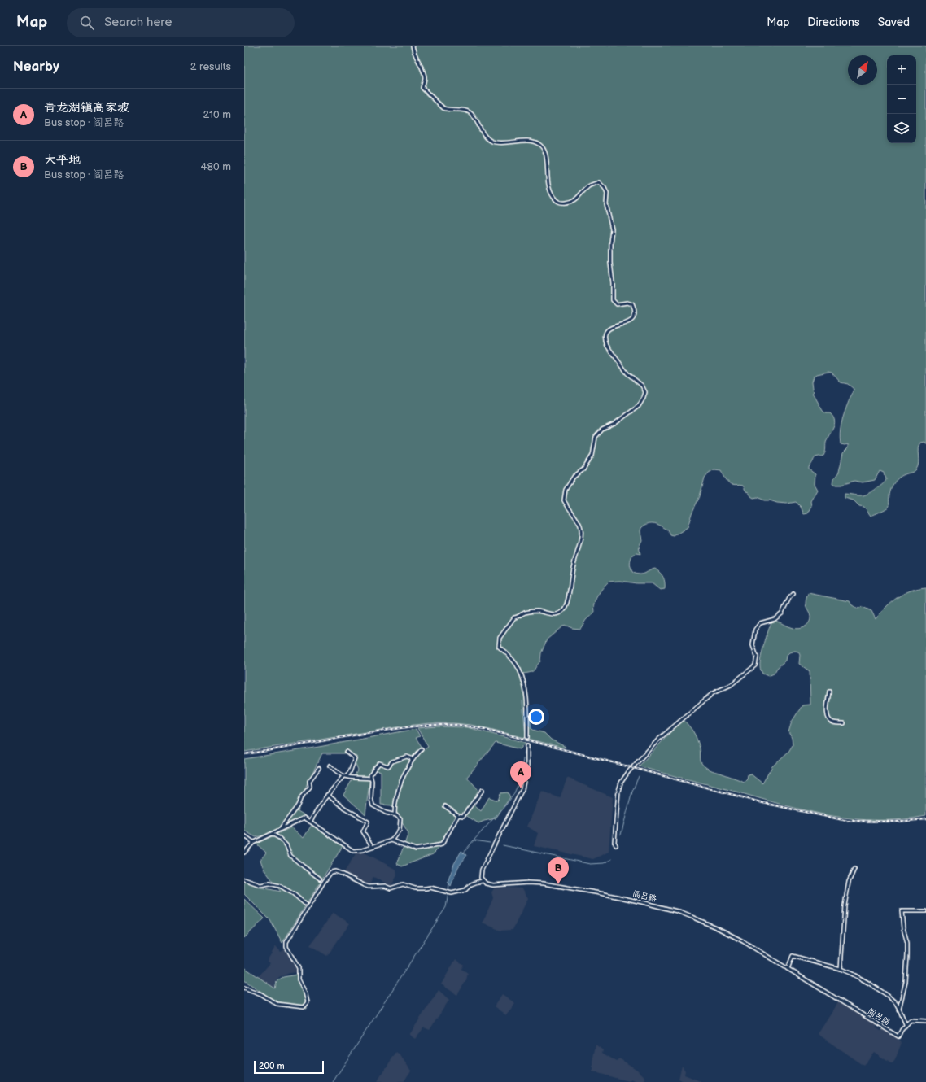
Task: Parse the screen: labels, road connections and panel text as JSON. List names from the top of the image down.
{
  "streets": {
    "street": ["阎吕路"]
  },
  "scale_bar": "200 m",
  "north": "top right",
  "page": {
    "header": "Map",
    "search": "Search here",
    "nav": ["Map", "Directions", "Saved"],
    "heading": ["Nearby", "2 results"],
    "map_buttons": ["+", "−"],
    "list": [
      {
        "mark": "A",
        "name": "青龙湖镇高家坡",
        "note": "Bus stop · 阎吕路",
        "value": "210 m"
      },
      {
        "mark": "B",
        "name": "大平地",
        "note": "Bus stop · 阎吕路",
        "value": "480 m"
      }
    ],
    "pins": ["A", "B"],
    "scale": "200 m"
  }
}
